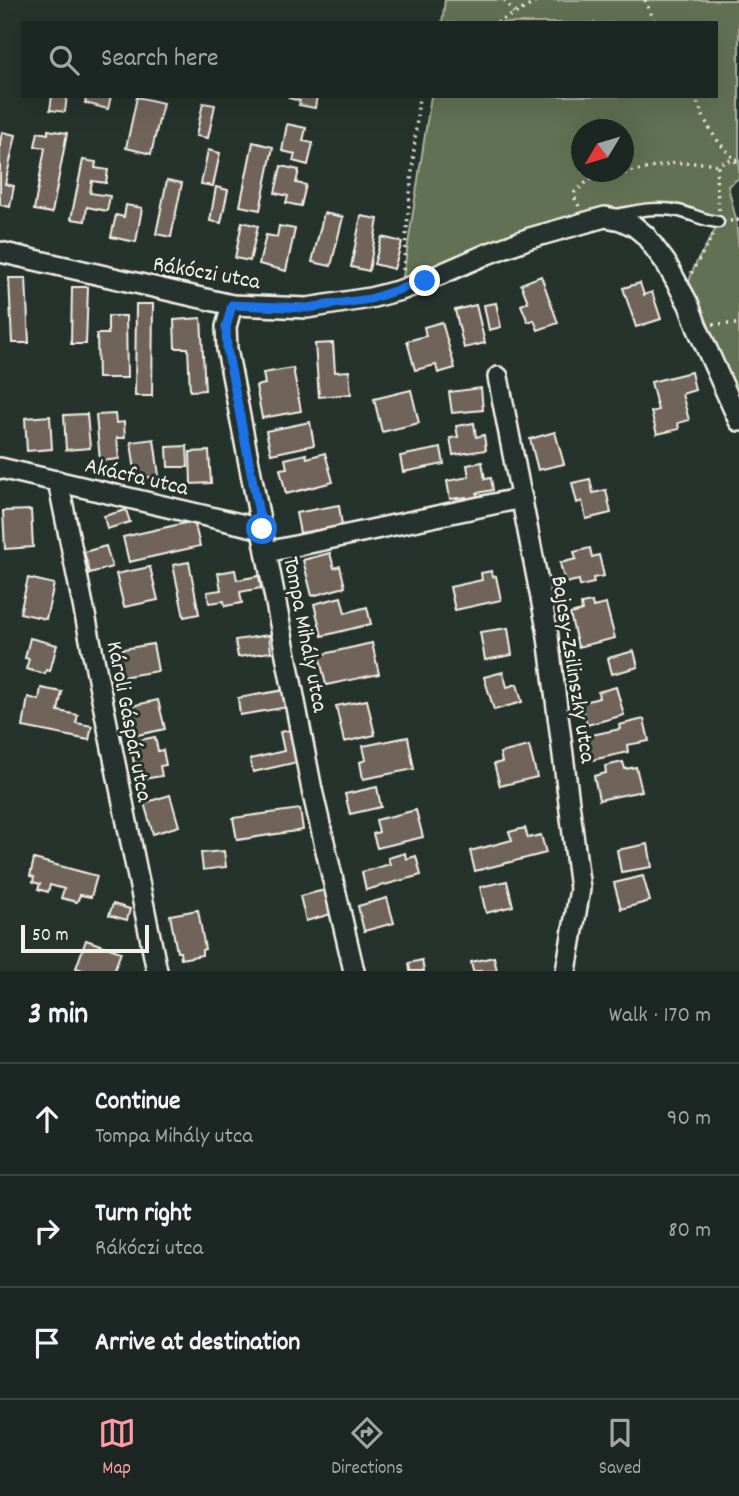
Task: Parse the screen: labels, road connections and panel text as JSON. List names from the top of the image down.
{
  "streets": {
    "street": [
      "Rákóczi utca",
      "Akácfa utca",
      "Tompa Mihály utca",
      "Bajcsy-Zsilinszky utca",
      "Károli Gáspár utca"
    ]
  },
  "crossings": [
    ["Rákóczi utca", "Tompa Mihály utca"],
    ["Akácfa utca", "Tompa Mihály utca"],
    ["Akácfa utca", "Károli Gáspár utca"]
  ],
  "scale_bar": "50 m",
  "north": "bottom left",
  "page": {
    "search": "Search here",
    "scale": "50 m",
    "heading": ["3 min", "Walk · 170 m"],
    "list": [
      ["Continue", "Tompa Mihály utca", "90 m"],
      ["Turn right", "Rákóczi utca", "80 m"],
      "Arrive at destination"
    ],
    "nav": ["Map", "Directions", "Saved"]
  }
}
